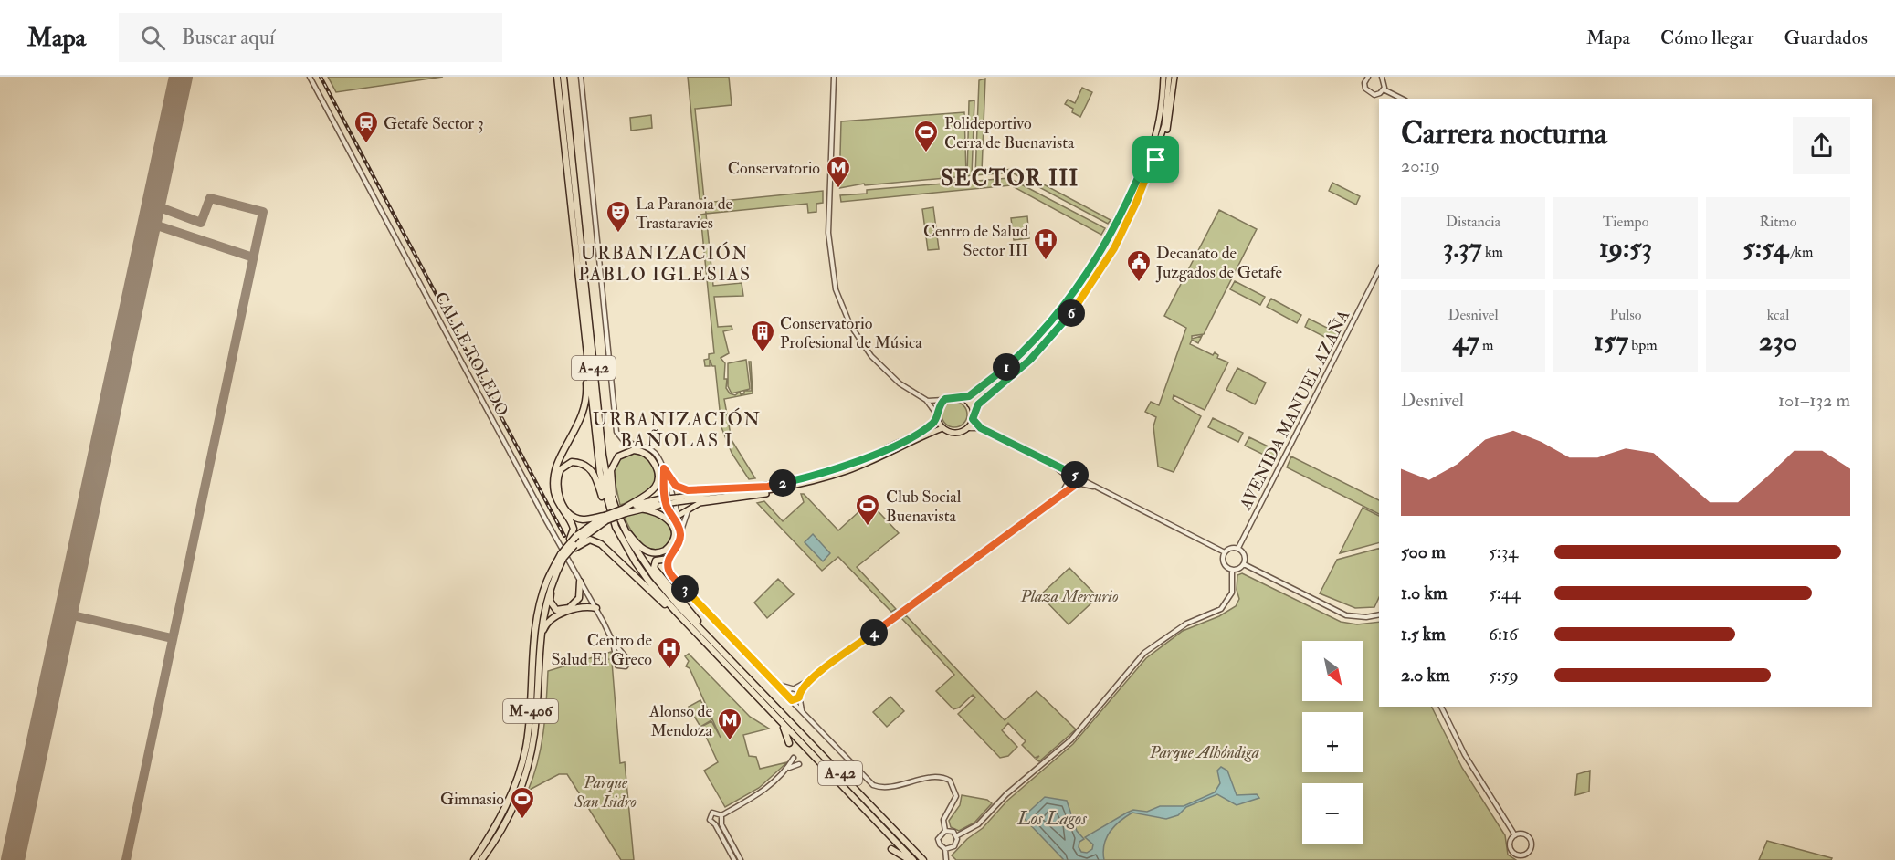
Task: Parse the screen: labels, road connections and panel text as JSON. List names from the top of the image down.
{
  "streets": {
    "highway": ["A-42", "M-406"],
    "street": ["CALLE TOLEDO", "AVENIDA MANUEL AZAÑA"]
  },
  "districts": ["SECTOR III", "URBANIZACIÓN PABLO IGLESIAS", "URBANIZACIÓN BAÑOLAS I"],
  "water": ["Los Lagos"],
  "parks": ["Plaza Mercurio", "Parque Alhóndiga", "Parque San Isidro"],
  "places": {
    "station": ["Getafe Sector 3"],
    "sports": ["Polideportivo Cerra de Buenavista", "Club Social Buenavista", "Gimnasio"],
    "metro station": ["Conservatorio", "Alonso de Mendoza"],
    "theatre": ["La Paranoia de Trastaravies"],
    "hospital": ["Centro de Salud Sector III", "Centro de Salud El Greco"],
    "public building": ["Decanato de Juzgados de Getafe"],
    "building": ["Conservatorio Profesional de Música"]
  },
  "north": "bottom right",
  "page": {
    "header": "Mapa",
    "search": "Buscar aquí",
    "nav": ["Mapa", "Cómo llegar", "Guardados"],
    "heading": ["Carrera nocturna", "20:19"],
    "stats": [
      ["Distancia", "3.37 km"],
      ["Tiempo", "19:53"],
      ["Ritmo", "5:54 /km"],
      ["Desnivel", "47 m"],
      ["Pulso", "157 bpm"],
      ["kcal", "230"]
    ],
    "pins": [
      "6",
      "1",
      "5",
      "2",
      "3",
      "4"
    ],
    "chart": ["Desnivel", "101–132 m"],
    "list": [
      {
        "name": "500 m",
        "note": "5:34"
      },
      {
        "name": "1.0 km",
        "note": "5:44"
      },
      {
        "name": "1.5 km",
        "note": "6:16"
      },
      {
        "name": "2.0 km",
        "note": "5:59"
      }
    ],
    "map_buttons": ["+", "−"]
  }
}
